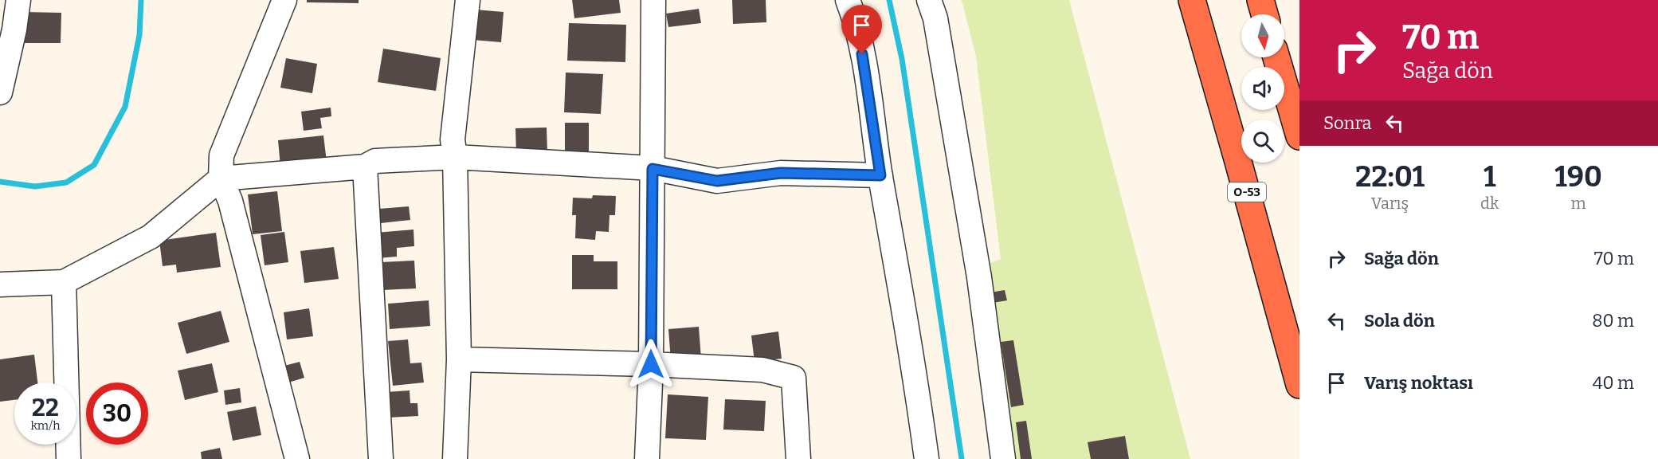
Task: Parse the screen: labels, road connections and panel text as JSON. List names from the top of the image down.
{
  "streets": {
    "highway": ["O-53"]
  },
  "north": "bottom",
  "page": {
    "turn": ["70 m", "Sağa dön"],
    "then": "Sonra",
    "eta": [
      "22:01",
      "Varış",
      "1",
      "dk",
      "190",
      "m"
    ],
    "list": [
      {
        "name": "Sağa dön",
        "value": "70 m"
      },
      {
        "name": "Sola dön",
        "value": "80 m"
      },
      {
        "name": "Varış noktası",
        "value": "40 m"
      }
    ],
    "speed": "22 km/h",
    "limit": "30"
  }
}
